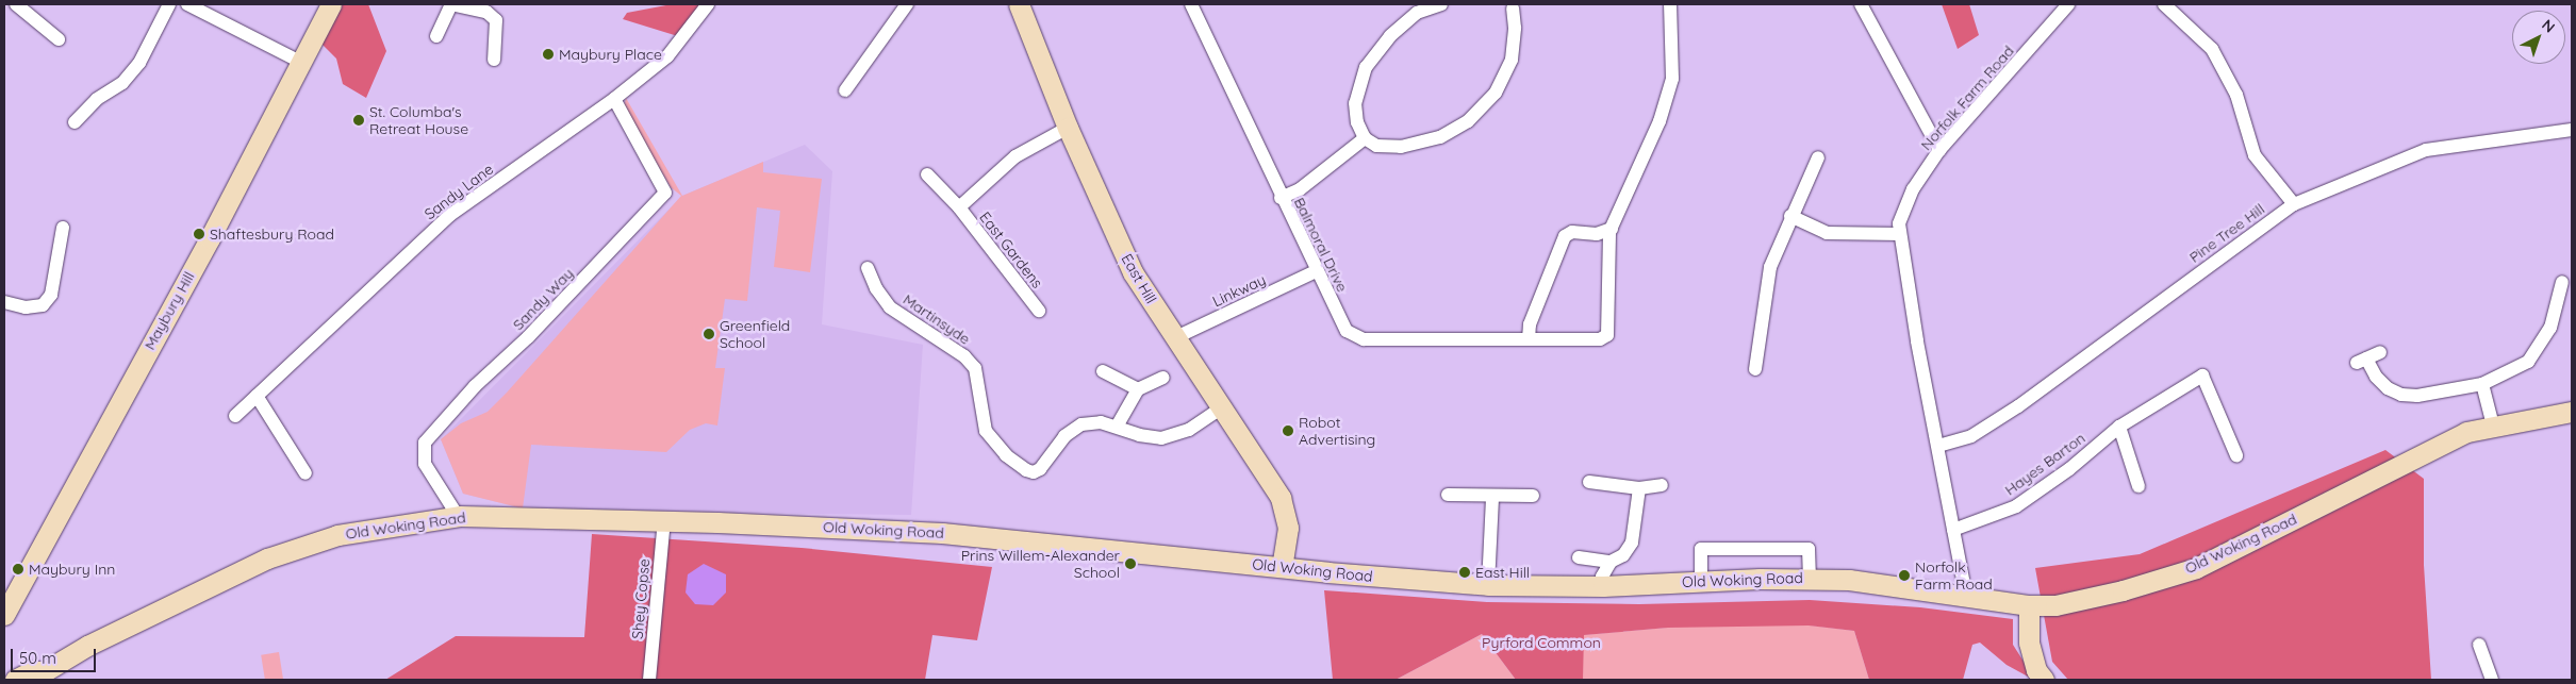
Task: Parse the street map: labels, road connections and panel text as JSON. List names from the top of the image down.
{
  "streets": {
    "main road": ["East Hill", "Maybury Hill", "Old Woking Road"],
    "street": [
      "Norfolk Farm Road",
      "Sandy Lane",
      "Pine Tree Hill",
      "Balmoral Drive",
      "East Gardens",
      "Linkway",
      "Sandy Way",
      "Martinsyde",
      "Hayes Barton",
      "Shey Copse"
    ]
  },
  "crossings": [
    ["Norfolk Farm Road", "Pine Tree Hill"],
    ["Norfolk Farm Road", "Hayes Barton"],
    ["Norfolk Farm Road", "Old Woking Road"],
    ["Sandy Lane", "Sandy Way"],
    ["Balmoral Drive", "Linkway"],
    ["East Gardens", "East Hill"],
    ["East Hill", "Linkway"],
    ["East Hill", "Martinsyde"],
    ["East Hill", "Old Woking Road"],
    ["Sandy Way", "Old Woking Road"],
    ["Old Woking Road", "Shey Copse"]
  ],
  "parks": ["Pyrford Common"],
  "places": [
    "Maybury Place",
    "St. Columba's Retreat House",
    "Shaftesbury Road",
    "Greenfield School",
    "Robot Advertising",
    "Prins Willem-Alexander School",
    "Maybury Inn",
    "East Hill",
    "Norfolk Farm Road"
  ],
  "scale_bar": "50 m",
  "north": "top right"
}
